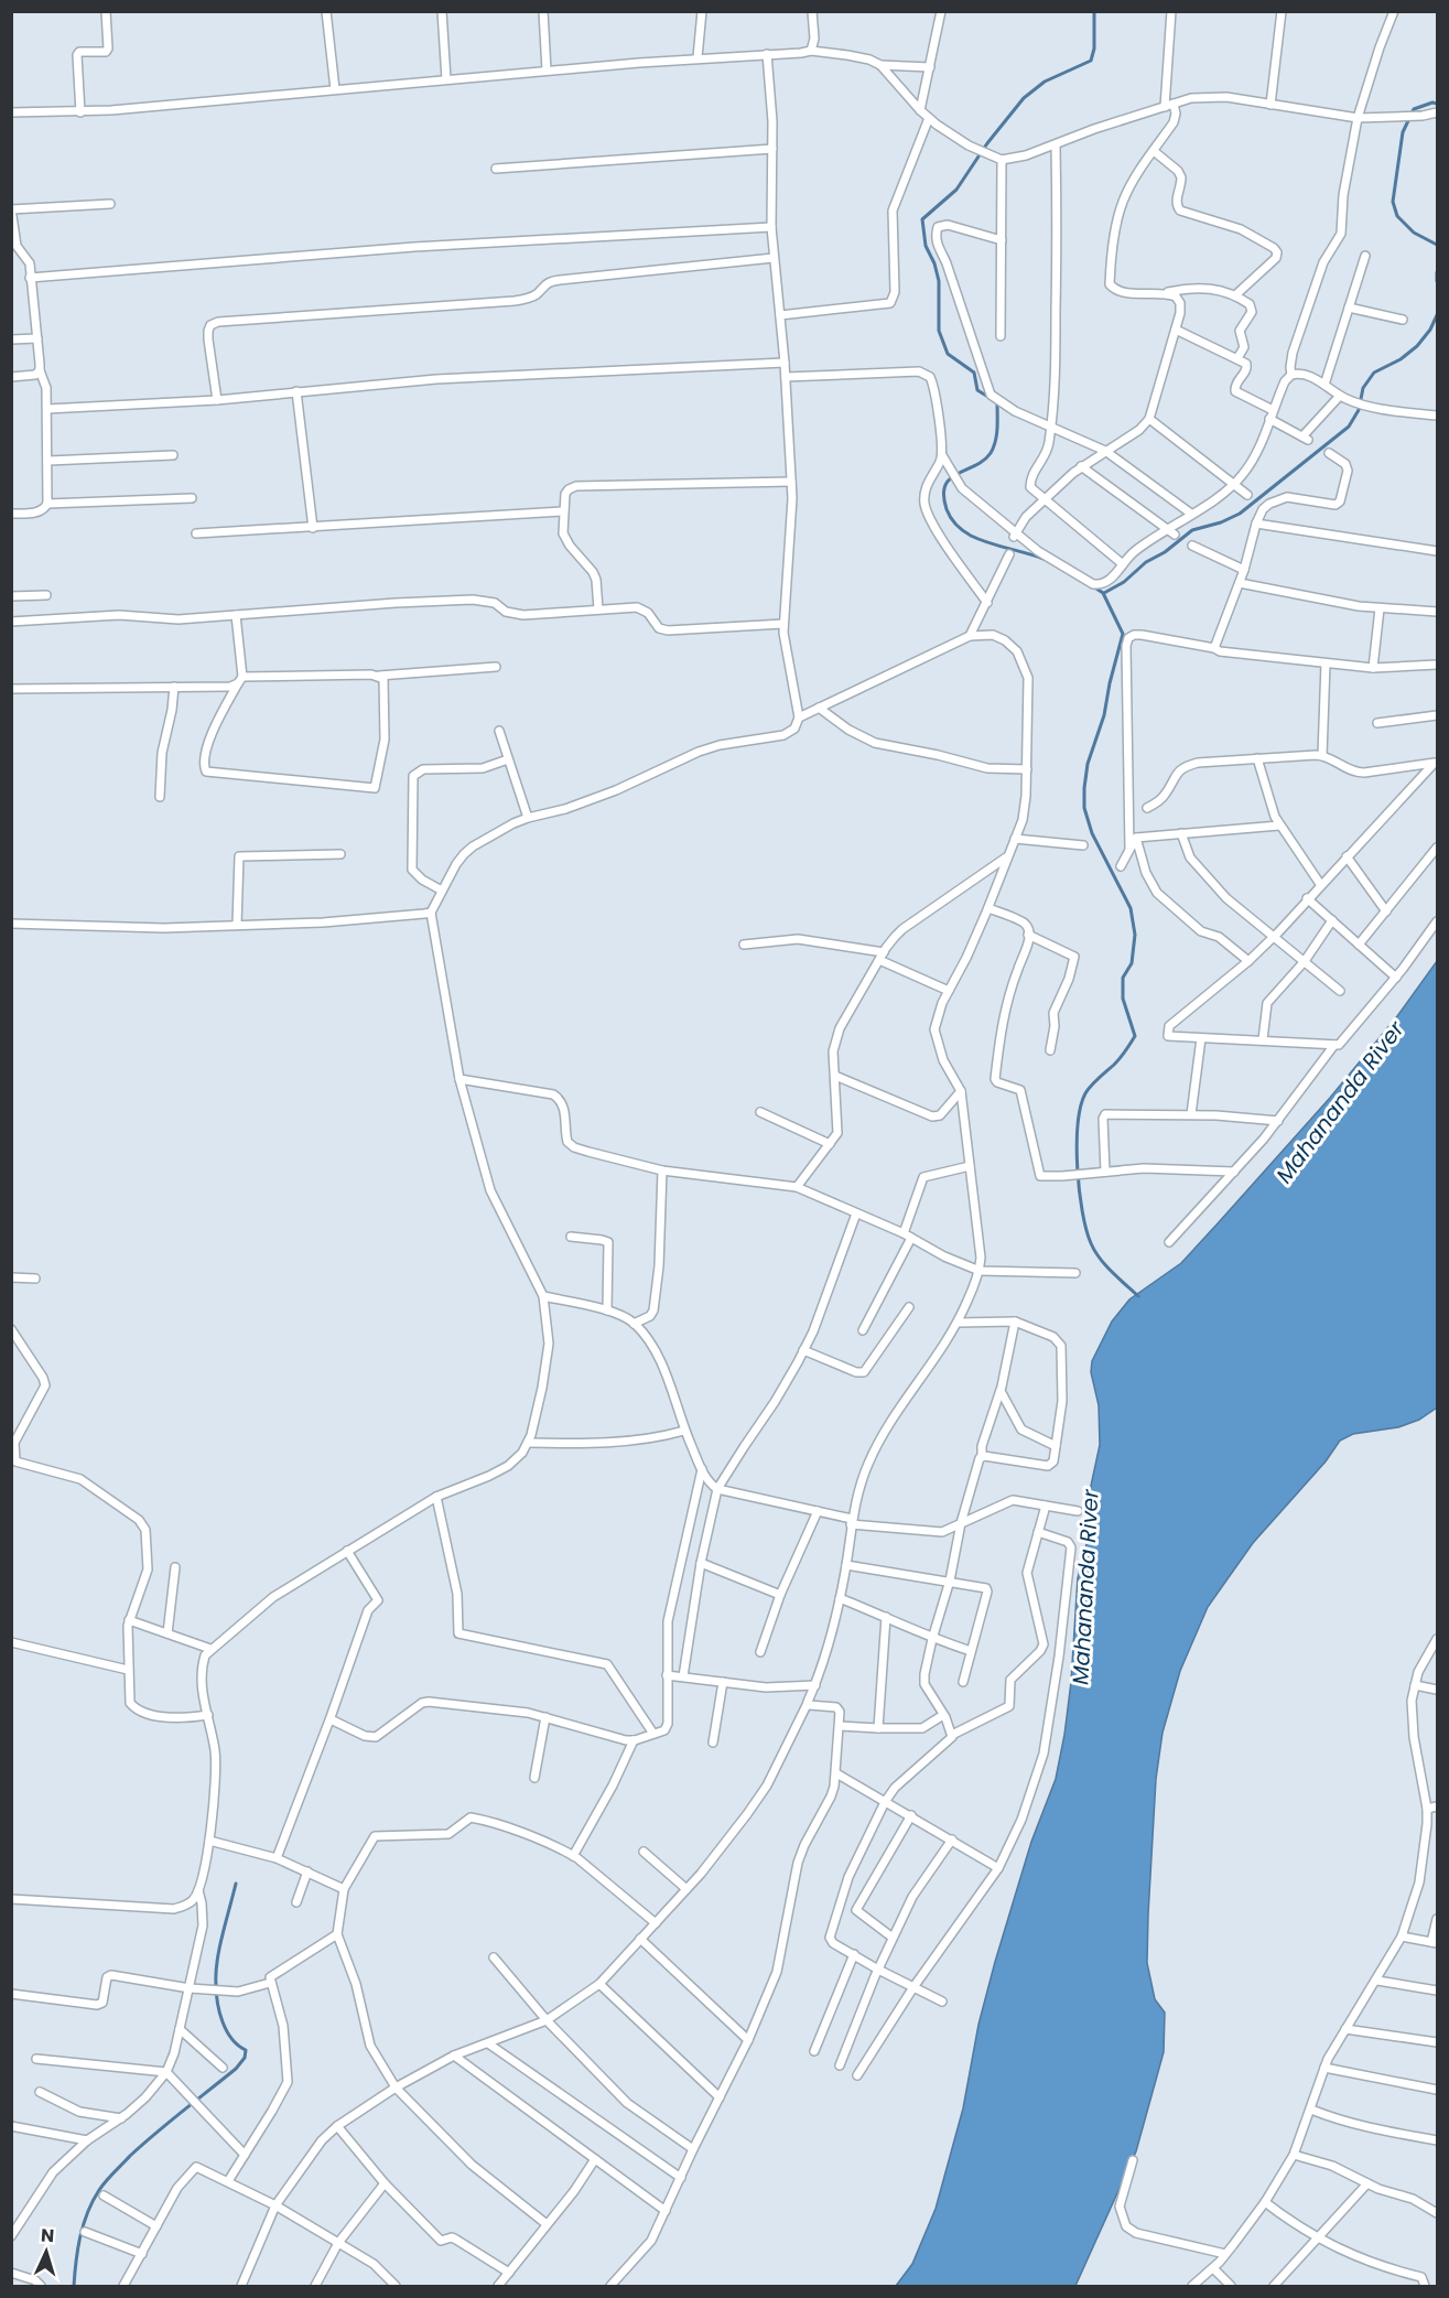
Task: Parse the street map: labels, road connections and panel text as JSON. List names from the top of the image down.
{
  "water": ["Mahananda River"],
  "north": "top"
}
